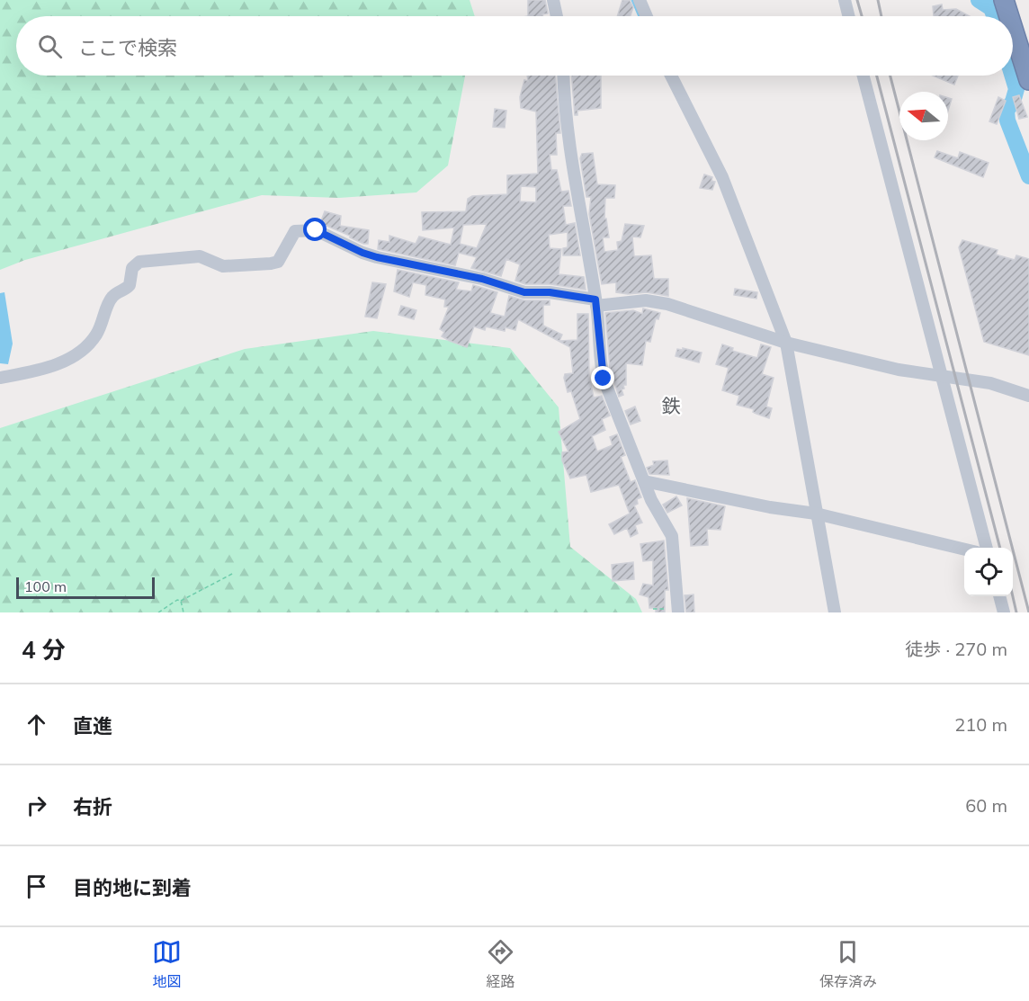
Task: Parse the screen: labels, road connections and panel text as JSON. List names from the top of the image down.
{
  "districts": ["鉄"],
  "scale_bar": "100 m",
  "north": "left",
  "page": {
    "search": "ここで検索",
    "scale": "100 m",
    "heading": ["4 分", "徒歩 · 270 m"],
    "list": [
      ["直進", "210 m"],
      ["右折", "60 m"],
      "目的地に到着"
    ],
    "nav": ["地図", "経路", "保存済み"]
  }
}
